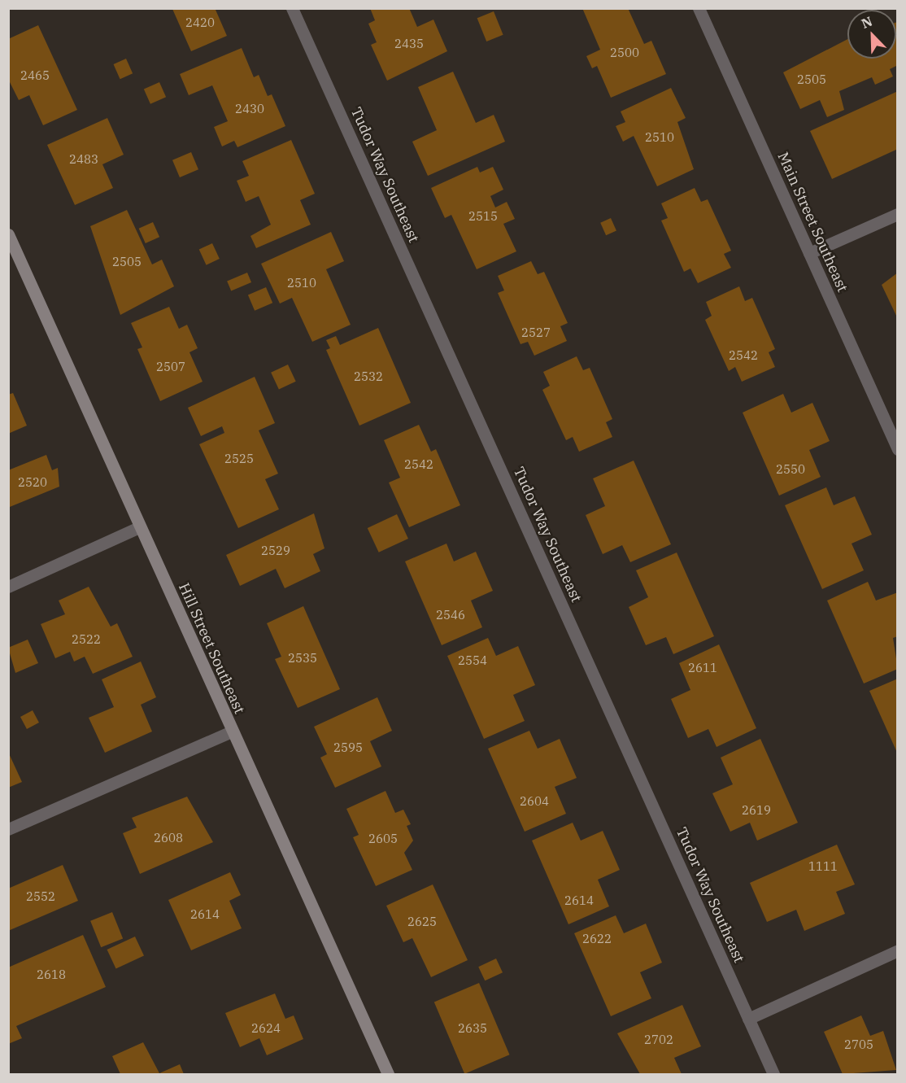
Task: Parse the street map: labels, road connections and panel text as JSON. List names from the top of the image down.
{
  "streets": {
    "street": ["Tudor Way Southeast", "Main Street Southeast", "Hill Street Southeast"]
  },
  "house_numbers": [
    "2420",
    "2435",
    "2500",
    "2465",
    "2505",
    "2430",
    "2510",
    "2483",
    "2515",
    "2505",
    "2510",
    "2527",
    "2542",
    "2507",
    "2532",
    "2525",
    "2542",
    "2550",
    "2520",
    "2529",
    "2546",
    "2522",
    "2535",
    "2554",
    "2611",
    "2595",
    "2604",
    "2619",
    "2608",
    "2605",
    "1111",
    "2552",
    "2614",
    "2614",
    "2625",
    "2622",
    "2618",
    "2624",
    "2635",
    "2702",
    "2705"
  ],
  "north": "top left"
}
